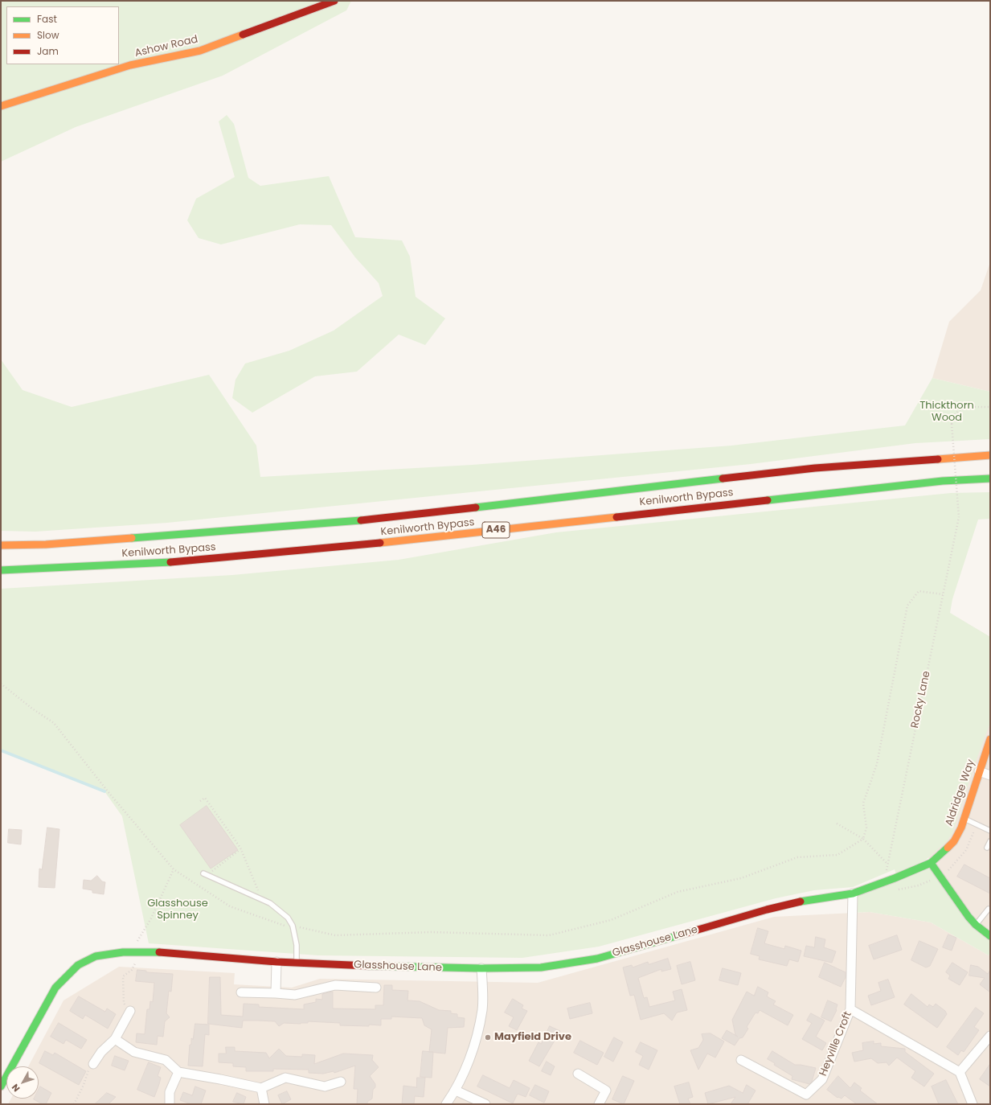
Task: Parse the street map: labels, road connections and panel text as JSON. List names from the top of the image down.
{
  "streets": {
    "main road": [
      "Ashow Road",
      "Kenilworth Bypass",
      "A46",
      "Aldridge Way",
      "Glasshouse Lane"
    ],
    "street": ["Heyville Croft"],
    "path": ["Rocky Lane"]
  },
  "crossings": [
    ["Rocky Lane", "Glasshouse Lane"],
    ["Aldridge Way", "Glasshouse Lane"],
    ["Glasshouse Lane", "Heyville Croft"]
  ],
  "parks": ["Thickthorn Wood", "Glasshouse Spinney"],
  "places": ["Mayfield Drive"],
  "legend": ["Fast", "Slow", "Jam"],
  "north": "bottom left"
}
